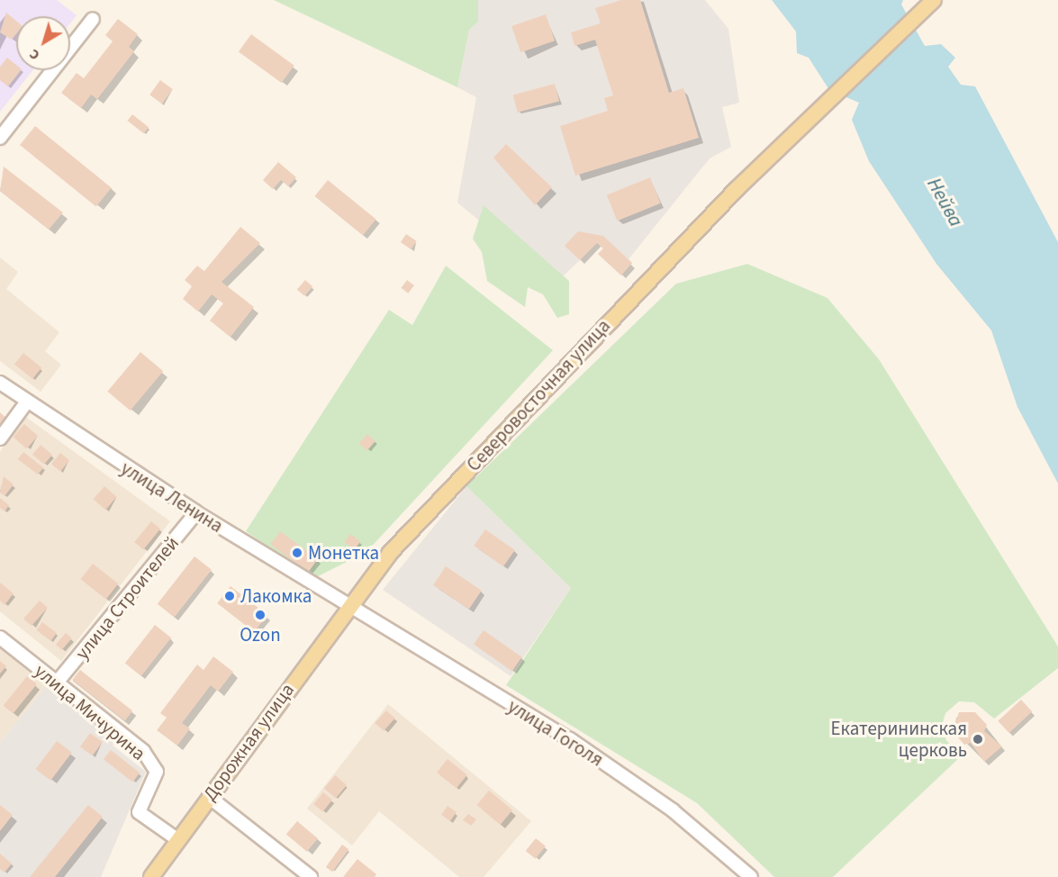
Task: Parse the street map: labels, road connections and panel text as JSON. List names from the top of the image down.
{
  "streets": {
    "main road": ["Северовосточная улица", "Дорожная улица"],
    "street": [
      "улица Ленина",
      "улица Строителей",
      "улица Мичурина",
      "улица Гоголя"
    ]
  },
  "crossings": [
    ["Северовосточная улица", "улица Ленина"],
    ["Северовосточная улица", "улица Гоголя"],
    ["Северовосточная улица", "Дорожная улица"],
    ["улица Ленина", "улица Строителей"],
    ["улица Ленина", "улица Гоголя"],
    ["улица Ленина", "Дорожная улица"],
    ["улица Строителей", "улица Мичурина"],
    ["улица Мичурина", "Дорожная улица"],
    ["улица Гоголя", "Дорожная улица"]
  ],
  "water": ["Нейва"],
  "places": [
    "Монетка",
    "Лакомка",
    "Ozon",
    "Екатерининская церковь"
  ],
  "north": "bottom left"
}
